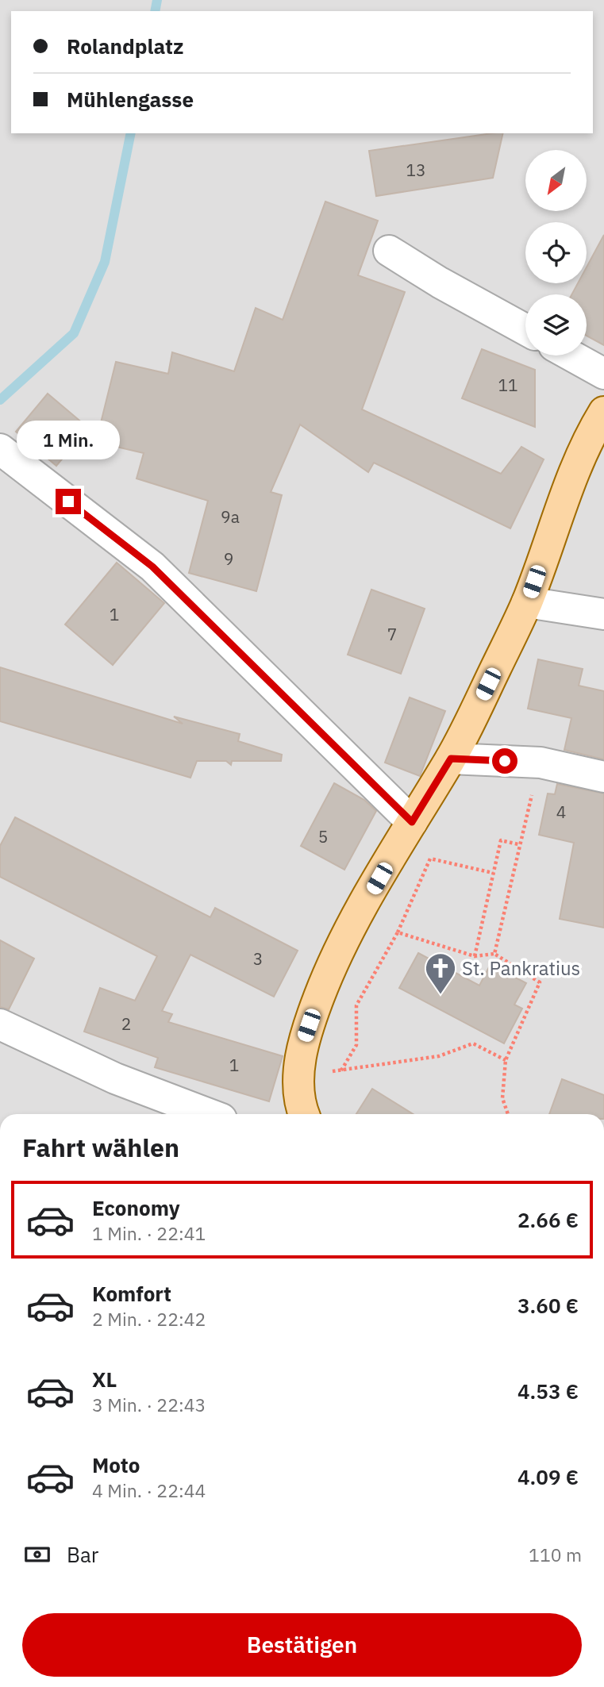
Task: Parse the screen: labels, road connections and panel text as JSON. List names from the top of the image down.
{
  "places": {
    "church": ["St. Pankratius"]
  },
  "house_numbers": [
    "13",
    "11",
    "9a",
    "9",
    "1",
    "7",
    "4",
    "5",
    "3",
    "2",
    "1"
  ],
  "north": "bottom left",
  "page": {
    "banner": ["Rolandplatz", "Mühlengasse"],
    "bubble": "1 Min.",
    "heading": "Fahrt wählen",
    "list": [
      {
        "name": "Economy",
        "note": "1 Min. · 22:41",
        "value": "2.66 €"
      },
      {
        "name": "Komfort",
        "note": "2 Min. · 22:42",
        "value": "3.60 €"
      },
      {
        "name": "XL",
        "note": "3 Min. · 22:43",
        "value": "4.53 €"
      },
      {
        "name": "Moto",
        "note": "4 Min. · 22:44",
        "value": "4.09 €"
      }
    ],
    "pay": ["Bar", "110 m"],
    "buttons": "Bestätigen"
  }
}
